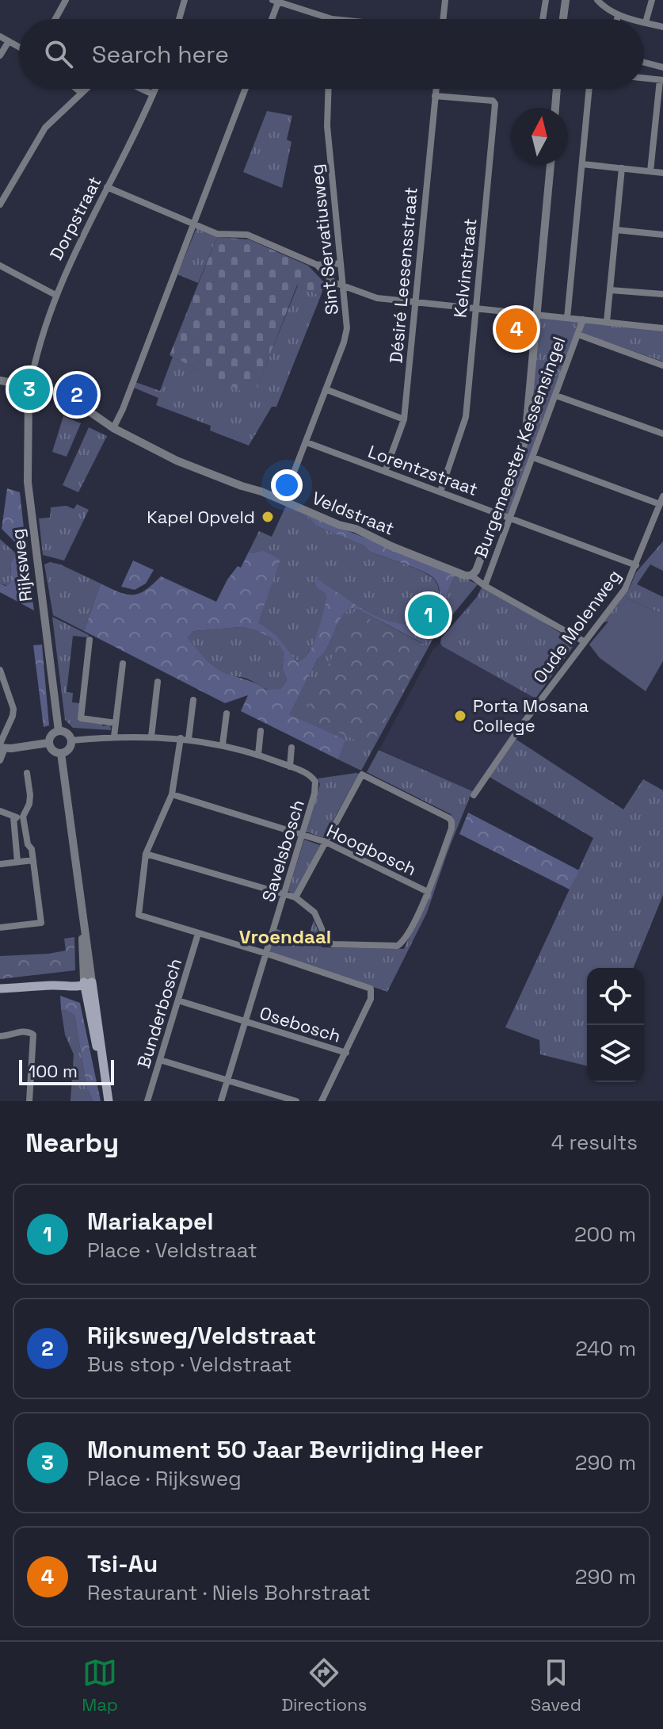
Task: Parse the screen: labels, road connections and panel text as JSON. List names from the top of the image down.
{
  "streets": {
    "street": [
      "Dorpstraat",
      "Sint Servatiusweg",
      "Kelvinstraat",
      "Désiré Leesensstraat",
      "Burgemeester Kessensingel",
      "Lorentzstraat",
      "Veldstraat",
      "Rijksweg",
      "Oude Molenweg",
      "Hoogbosch",
      "Savelsbosch",
      "Bunderbosch",
      "Osebosch"
    ]
  },
  "crossings": [
    ["Dorpstraat", "Veldstraat"],
    ["Dorpstraat", "Rijksweg"],
    ["Sint Servatiusweg", "Lorentzstraat"],
    ["Sint Servatiusweg", "Veldstraat"],
    ["Kelvinstraat", "Désiré Leesensstraat"],
    ["Kelvinstraat", "Lorentzstraat"],
    ["Désiré Leesensstraat", "Lorentzstraat"],
    ["Burgemeester Kessensingel", "Lorentzstraat"],
    ["Burgemeester Kessensingel", "Veldstraat"],
    ["Lorentzstraat", "Oude Molenweg"],
    ["Veldstraat", "Rijksweg"],
    ["Veldstraat", "Oude Molenweg"],
    ["Rijksweg", "Savelsbosch"],
    ["Hoogbosch", "Savelsbosch"],
    ["Savelsbosch", "Osebosch"],
    ["Bunderbosch", "Osebosch"]
  ],
  "districts": ["Vroendaal"],
  "places": ["Kapel Opveld", "Porta Mosana College"],
  "scale_bar": "100 m",
  "north": "top",
  "page": {
    "search": "Search here",
    "pins": [
      "4",
      "3",
      "2",
      "1"
    ],
    "scale": "100 m",
    "heading": ["Nearby", "4 results"],
    "list": [
      {
        "mark": "1",
        "name": "Mariakapel",
        "note": "Place · Veldstraat",
        "value": "200 m"
      },
      {
        "mark": "2",
        "name": "Rijksweg/Veldstraat",
        "note": "Bus stop · Veldstraat",
        "value": "240 m"
      },
      {
        "mark": "3",
        "name": "Monument 50 Jaar Bevrijding Heer",
        "note": "Place · Rijksweg",
        "value": "290 m"
      },
      {
        "mark": "4",
        "name": "Tsi-Au",
        "note": "Restaurant · Niels Bohrstraat",
        "value": "290 m"
      }
    ],
    "nav": ["Map", "Directions", "Saved"]
  }
}
